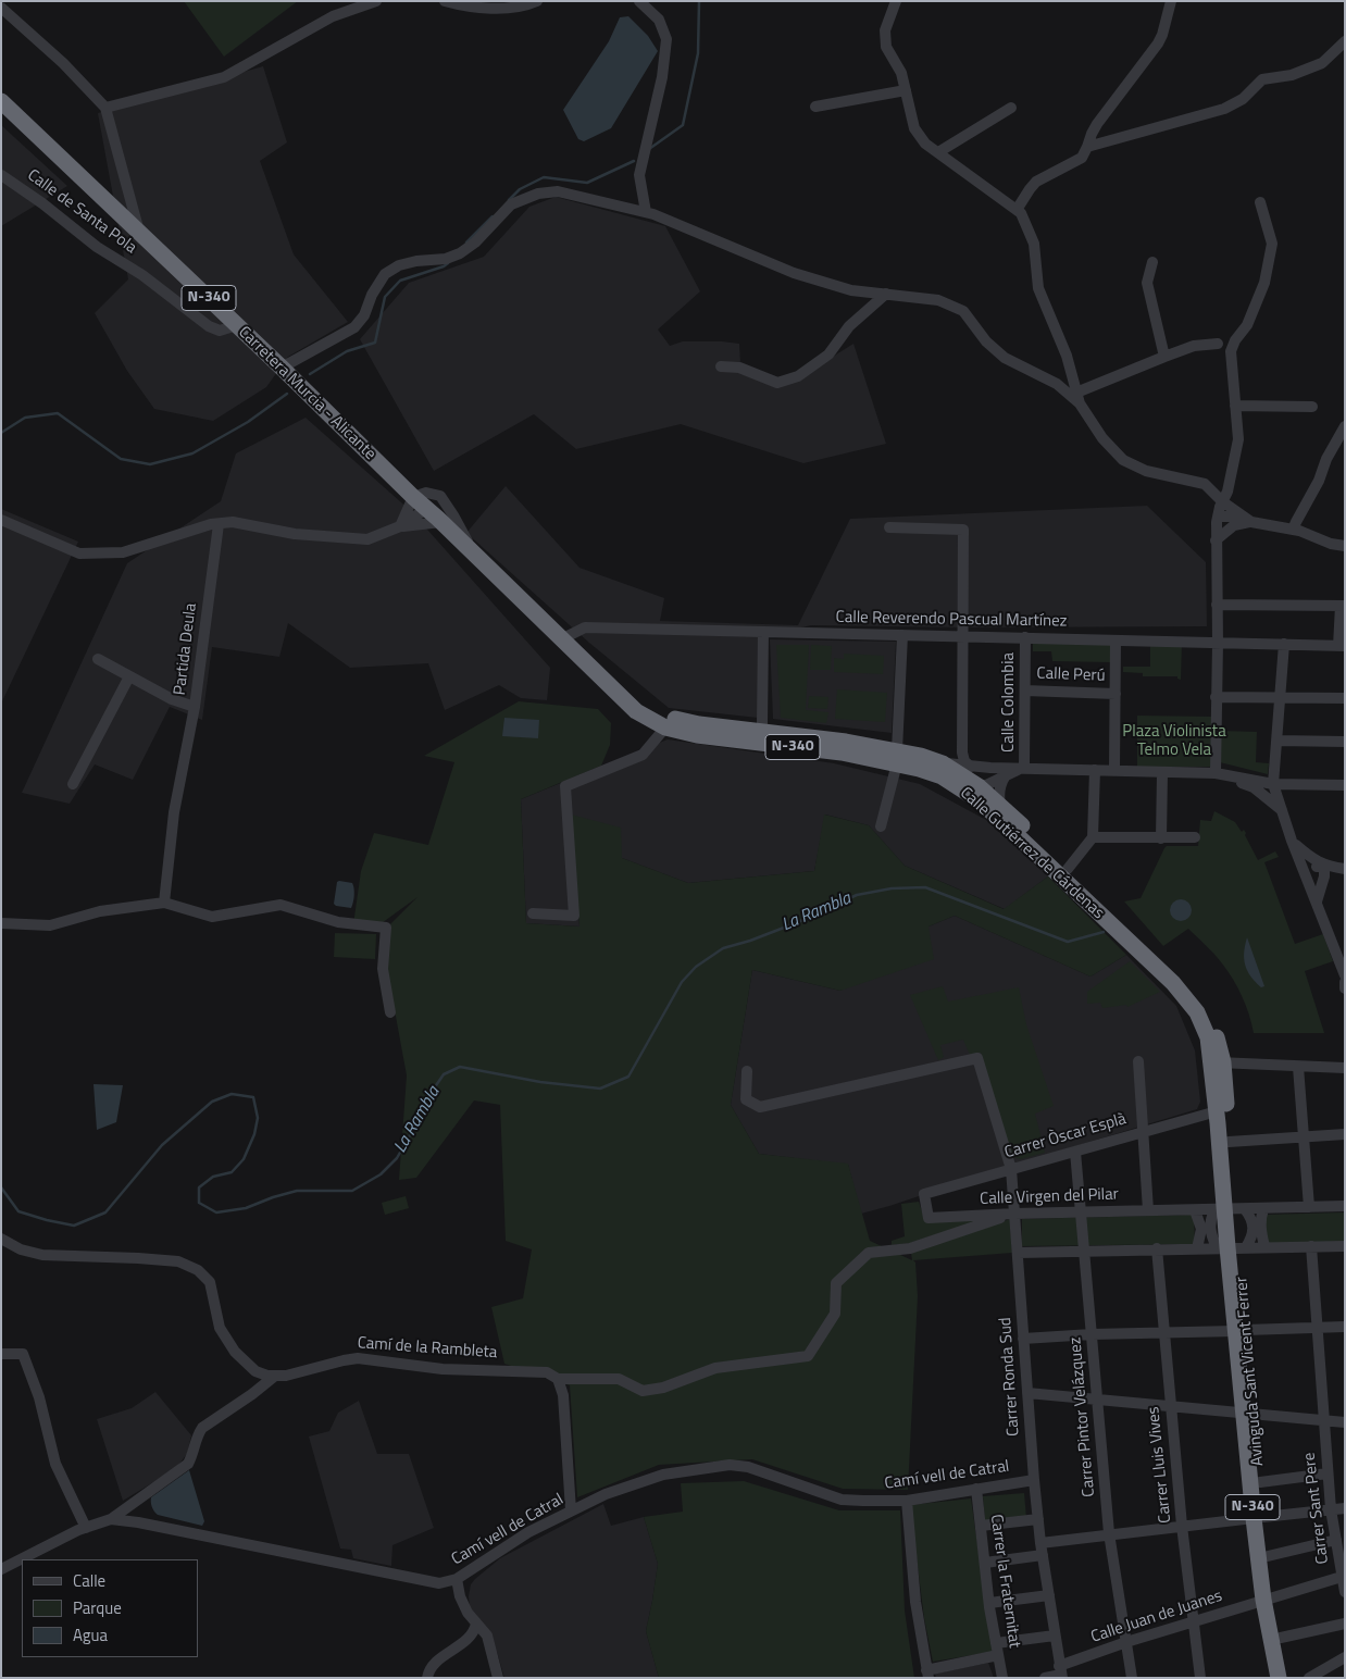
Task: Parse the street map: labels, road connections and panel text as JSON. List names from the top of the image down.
{
  "streets": {
    "highway": [
      "N-340",
      "Carretera Murcia - Alicante",
      "Calle Gutiérrez de Cárdenas",
      "Avinguda Sant Vicent Ferrer"
    ],
    "street": [
      "Calle de Santa Pola",
      "Calle Reverendo Pascual Martínez",
      "Partida Deula",
      "Calle Perú",
      "Calle Colombia",
      "Carrer Òscar Esplà",
      "Calle Virgen del Pilar",
      "Camí de la Rambleta",
      "Carrer Ronda Sud",
      "Carrer Pintor Velázquez",
      "Carrer Lluis Vives",
      "Camí vell de Catral",
      "Carrer Sant Pere",
      "Carrer la Fraternitat",
      "Calle Juan de Juanes"
    ]
  },
  "crossings": [
    ["Calle de Santa Pola", "Carretera Murcia - Alicante"],
    ["Carretera Murcia - Alicante", "Calle Reverendo Pascual Martínez"],
    ["Carretera Murcia - Alicante", "Calle Gutiérrez de Cárdenas"],
    ["Calle Reverendo Pascual Martínez", "Calle Colombia"],
    ["Calle Perú", "Calle Colombia"],
    ["Calle Gutiérrez de Cárdenas", "Avinguda Sant Vicent Ferrer"],
    ["Carrer Òscar Esplà", "Calle Virgen del Pilar"],
    ["Carrer Òscar Esplà", "Avinguda Sant Vicent Ferrer"],
    ["Carrer Òscar Esplà", "Carrer Ronda Sud"],
    ["Carrer Òscar Esplà", "Carrer Pintor Velázquez"],
    ["Calle Virgen del Pilar", "Camí de la Rambleta"],
    ["Calle Virgen del Pilar", "Avinguda Sant Vicent Ferrer"],
    ["Calle Virgen del Pilar", "Carrer Ronda Sud"],
    ["Calle Virgen del Pilar", "Carrer Pintor Velázquez"],
    ["Camí de la Rambleta", "Carrer Ronda Sud"],
    ["Avinguda Sant Vicent Ferrer", "Calle Juan de Juanes"],
    ["Carrer Ronda Sud", "Camí vell de Catral"],
    ["Carrer Ronda Sud", "Calle Juan de Juanes"],
    ["Carrer Pintor Velázquez", "Calle Juan de Juanes"],
    ["Carrer Lluis Vives", "Calle Juan de Juanes"],
    ["Camí vell de Catral", "Carrer la Fraternitat"],
    ["Carrer Sant Pere", "Calle Juan de Juanes"]
  ],
  "water": ["La Rambla"],
  "parks": ["Plaza Violinista Telmo Vela"],
  "legend": ["Calle", "Parque", "Agua"]
}
